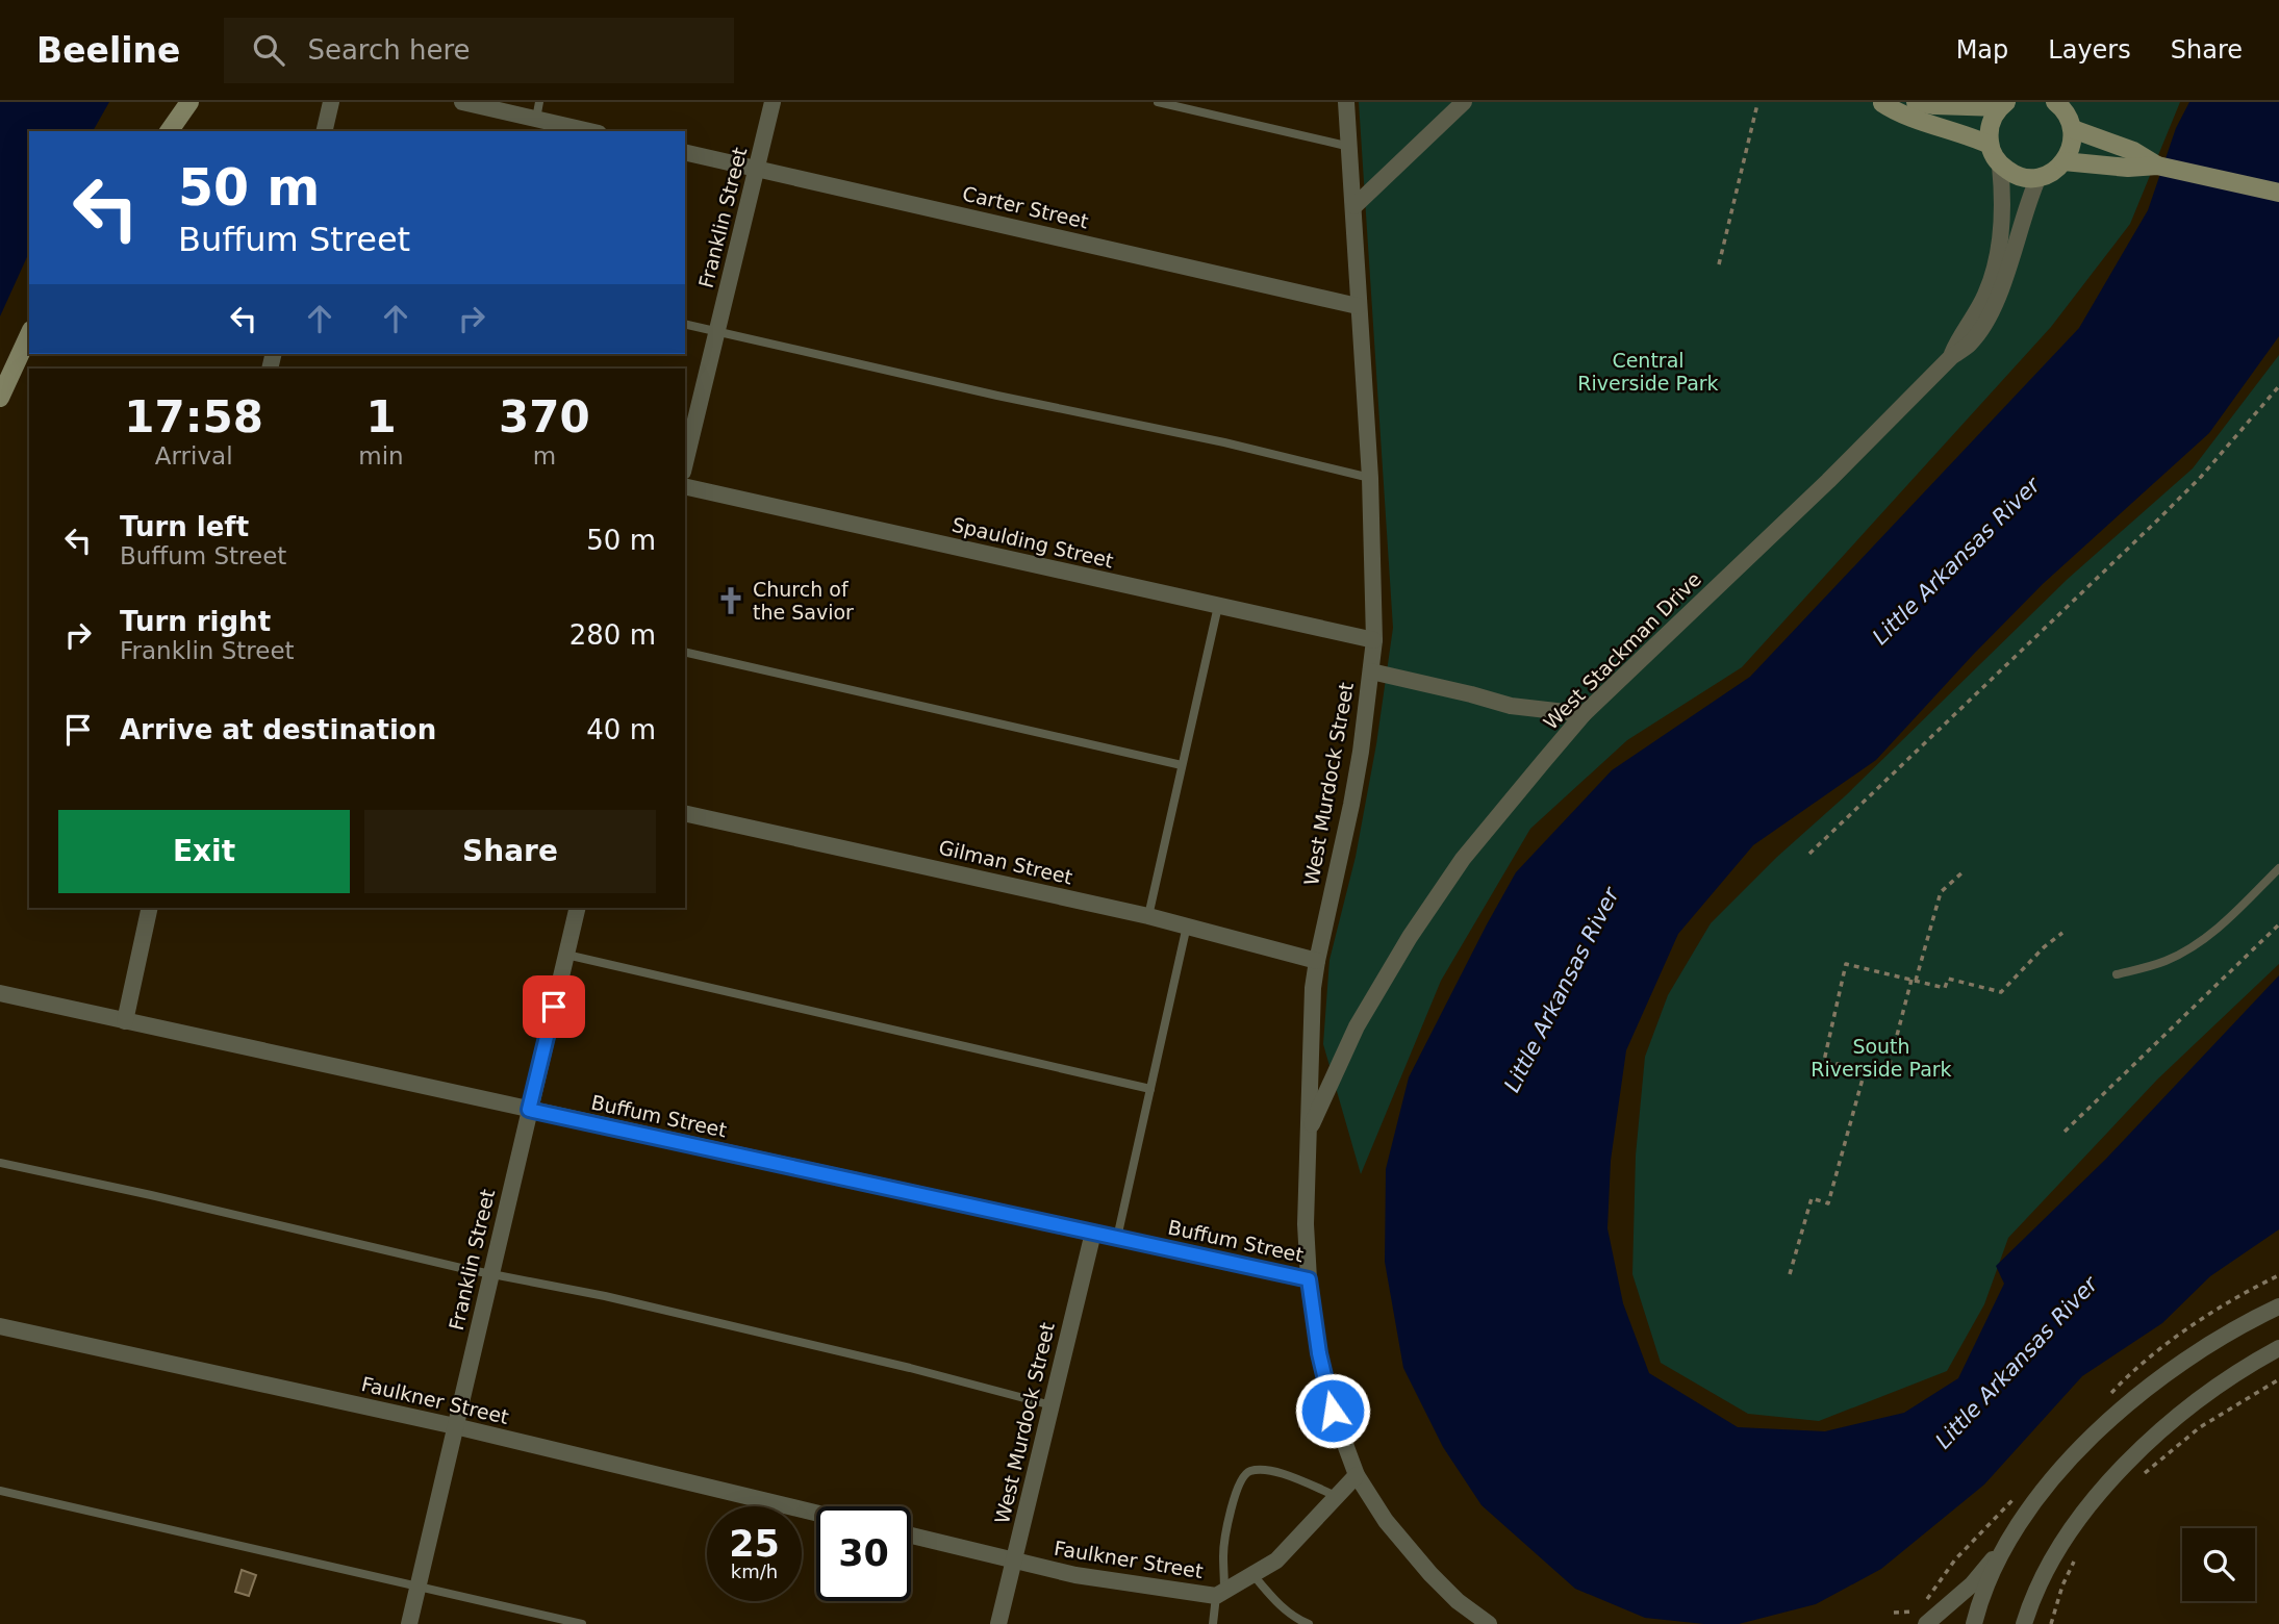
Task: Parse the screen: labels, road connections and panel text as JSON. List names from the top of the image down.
{
  "streets": {
    "street": [
      "Carter Street",
      "Franklin Street",
      "Spaulding Street",
      "West Stackman Drive",
      "West Murdock Street",
      "Gilman Street",
      "Buffum Street",
      "Faulkner Street"
    ]
  },
  "crossings": [
    ["Carter Street", "Franklin Street"],
    ["Carter Street", "West Murdock Street"],
    ["Franklin Street", "Buffum Street"],
    ["Franklin Street", "Faulkner Street"],
    ["Spaulding Street", "West Murdock Street"],
    ["West Stackman Drive", "West Murdock Street"],
    ["West Murdock Street", "Gilman Street"],
    ["West Murdock Street", "Buffum Street"],
    ["West Murdock Street", "Faulkner Street"]
  ],
  "water": ["Little Arkansas River"],
  "parks": ["Central Riverside Park", "South Riverside Park"],
  "places": {
    "church": ["Church of the Savior"]
  },
  "page": {
    "header": "Beeline",
    "search": "Search here",
    "nav": ["Map", "Layers", "Share"],
    "turn": ["50 m", "Buffum Street"],
    "eta": [
      "17:58",
      "Arrival",
      "1",
      "min",
      "370",
      "m"
    ],
    "list": [
      {
        "name": "Turn left",
        "note": "Buffum Street",
        "value": "50 m"
      },
      {
        "name": "Turn right",
        "note": "Franklin Street",
        "value": "280 m"
      },
      {
        "name": "Arrive at destination",
        "value": "40 m"
      }
    ],
    "buttons": ["Exit", "Share"],
    "speed": "25 km/h",
    "limit": "30"
  }
}
